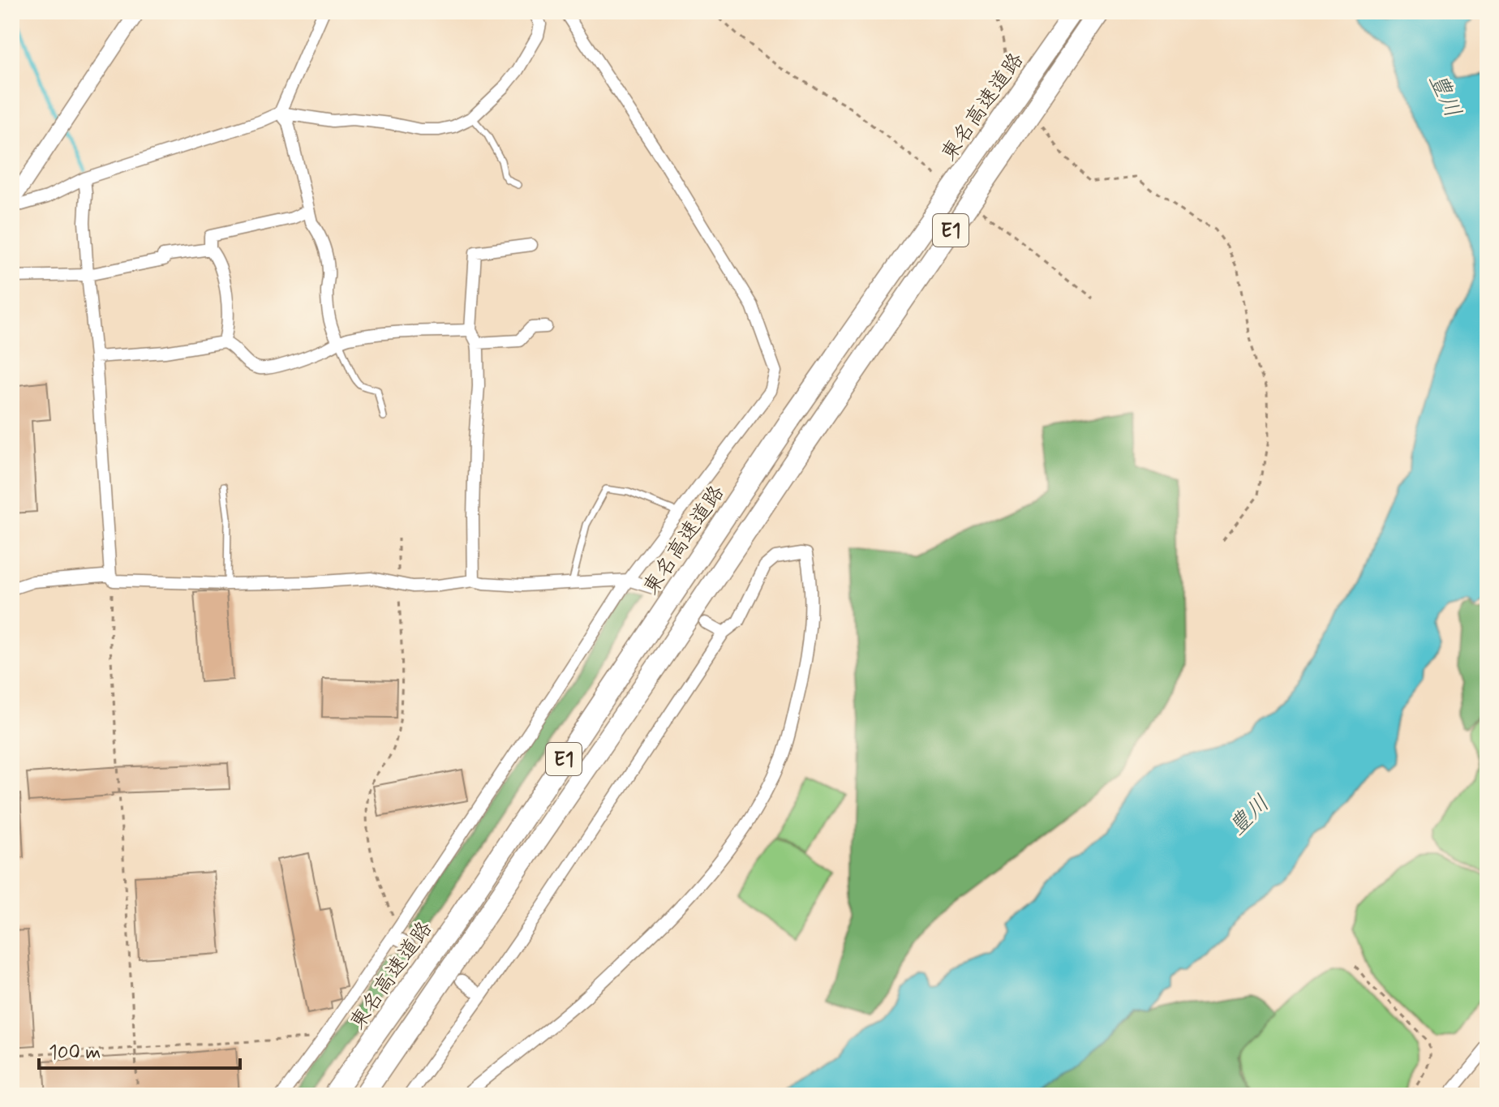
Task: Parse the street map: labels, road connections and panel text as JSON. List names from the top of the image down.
{
  "streets": {
    "highway": ["東名高速道路", "E1"]
  },
  "water": ["豊川"],
  "scale_bar": "100 m"
}
